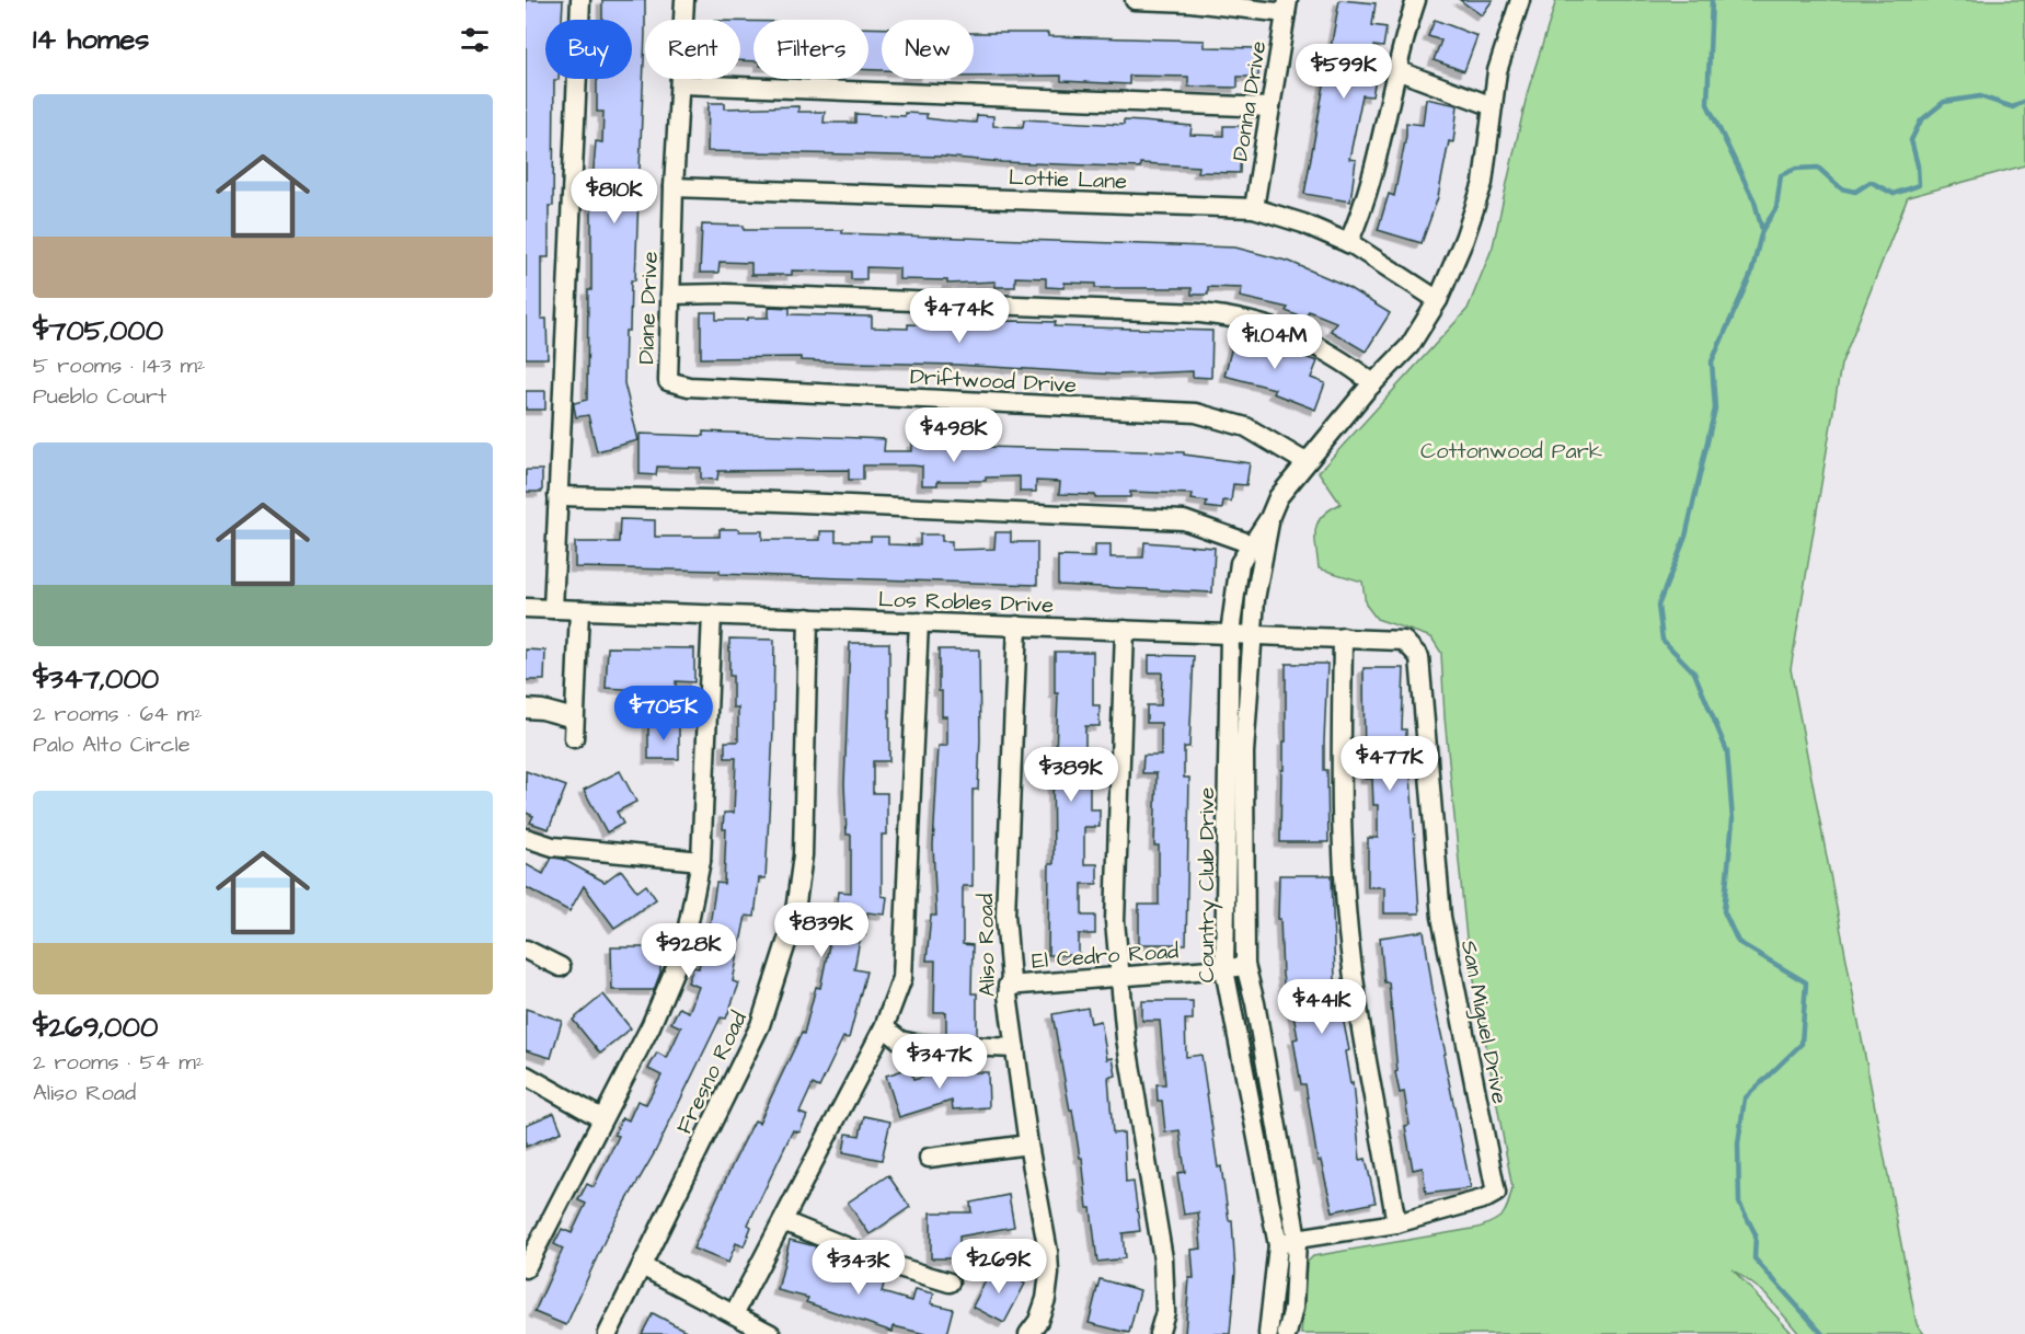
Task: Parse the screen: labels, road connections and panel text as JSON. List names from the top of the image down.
{
  "streets": {
    "street": [
      "Donna Drive",
      "Lottie Lane",
      "Diane Drive",
      "Driftwood Drive",
      "Los Robles Drive",
      "Country Club Drive",
      "Aliso Road",
      "El Cedro Road",
      "San Miguel Drive",
      "Fresno Road"
    ]
  },
  "crossings": [
    ["Donna Drive", "Lottie Lane"],
    ["Lottie Lane", "Diane Drive"],
    ["Lottie Lane", "Country Club Drive"],
    ["Diane Drive", "Driftwood Drive"],
    ["Driftwood Drive", "Country Club Drive"],
    ["Los Robles Drive", "Country Club Drive"],
    ["Los Robles Drive", "Aliso Road"],
    ["Los Robles Drive", "San Miguel Drive"],
    ["Los Robles Drive", "Fresno Road"],
    ["Country Club Drive", "El Cedro Road"],
    ["Country Club Drive", "San Miguel Drive"],
    ["Aliso Road", "El Cedro Road"]
  ],
  "parks": ["Cottonwood Park"],
  "page": {
    "heading": "14 homes",
    "chip": [
      "Buy",
      "Rent",
      "Filters",
      "New"
    ],
    "price": [
      "$599K",
      "$810K",
      "$474K",
      "$1.04M",
      "$498K",
      "$705K",
      "$477K",
      "$389K",
      "$839K",
      "$928K",
      "$441K",
      "$347K",
      "$269K",
      "$343K"
    ],
    "list": [
      {
        "name": "$705,000",
        "note": "5 rooms · 143 m² · Pueblo Court"
      },
      {
        "name": "$347,000",
        "note": "2 rooms · 64 m² · Palo Alto Circle"
      },
      {
        "name": "$269,000",
        "note": "2 rooms · 54 m² · Aliso Road"
      }
    ]
  }
}
